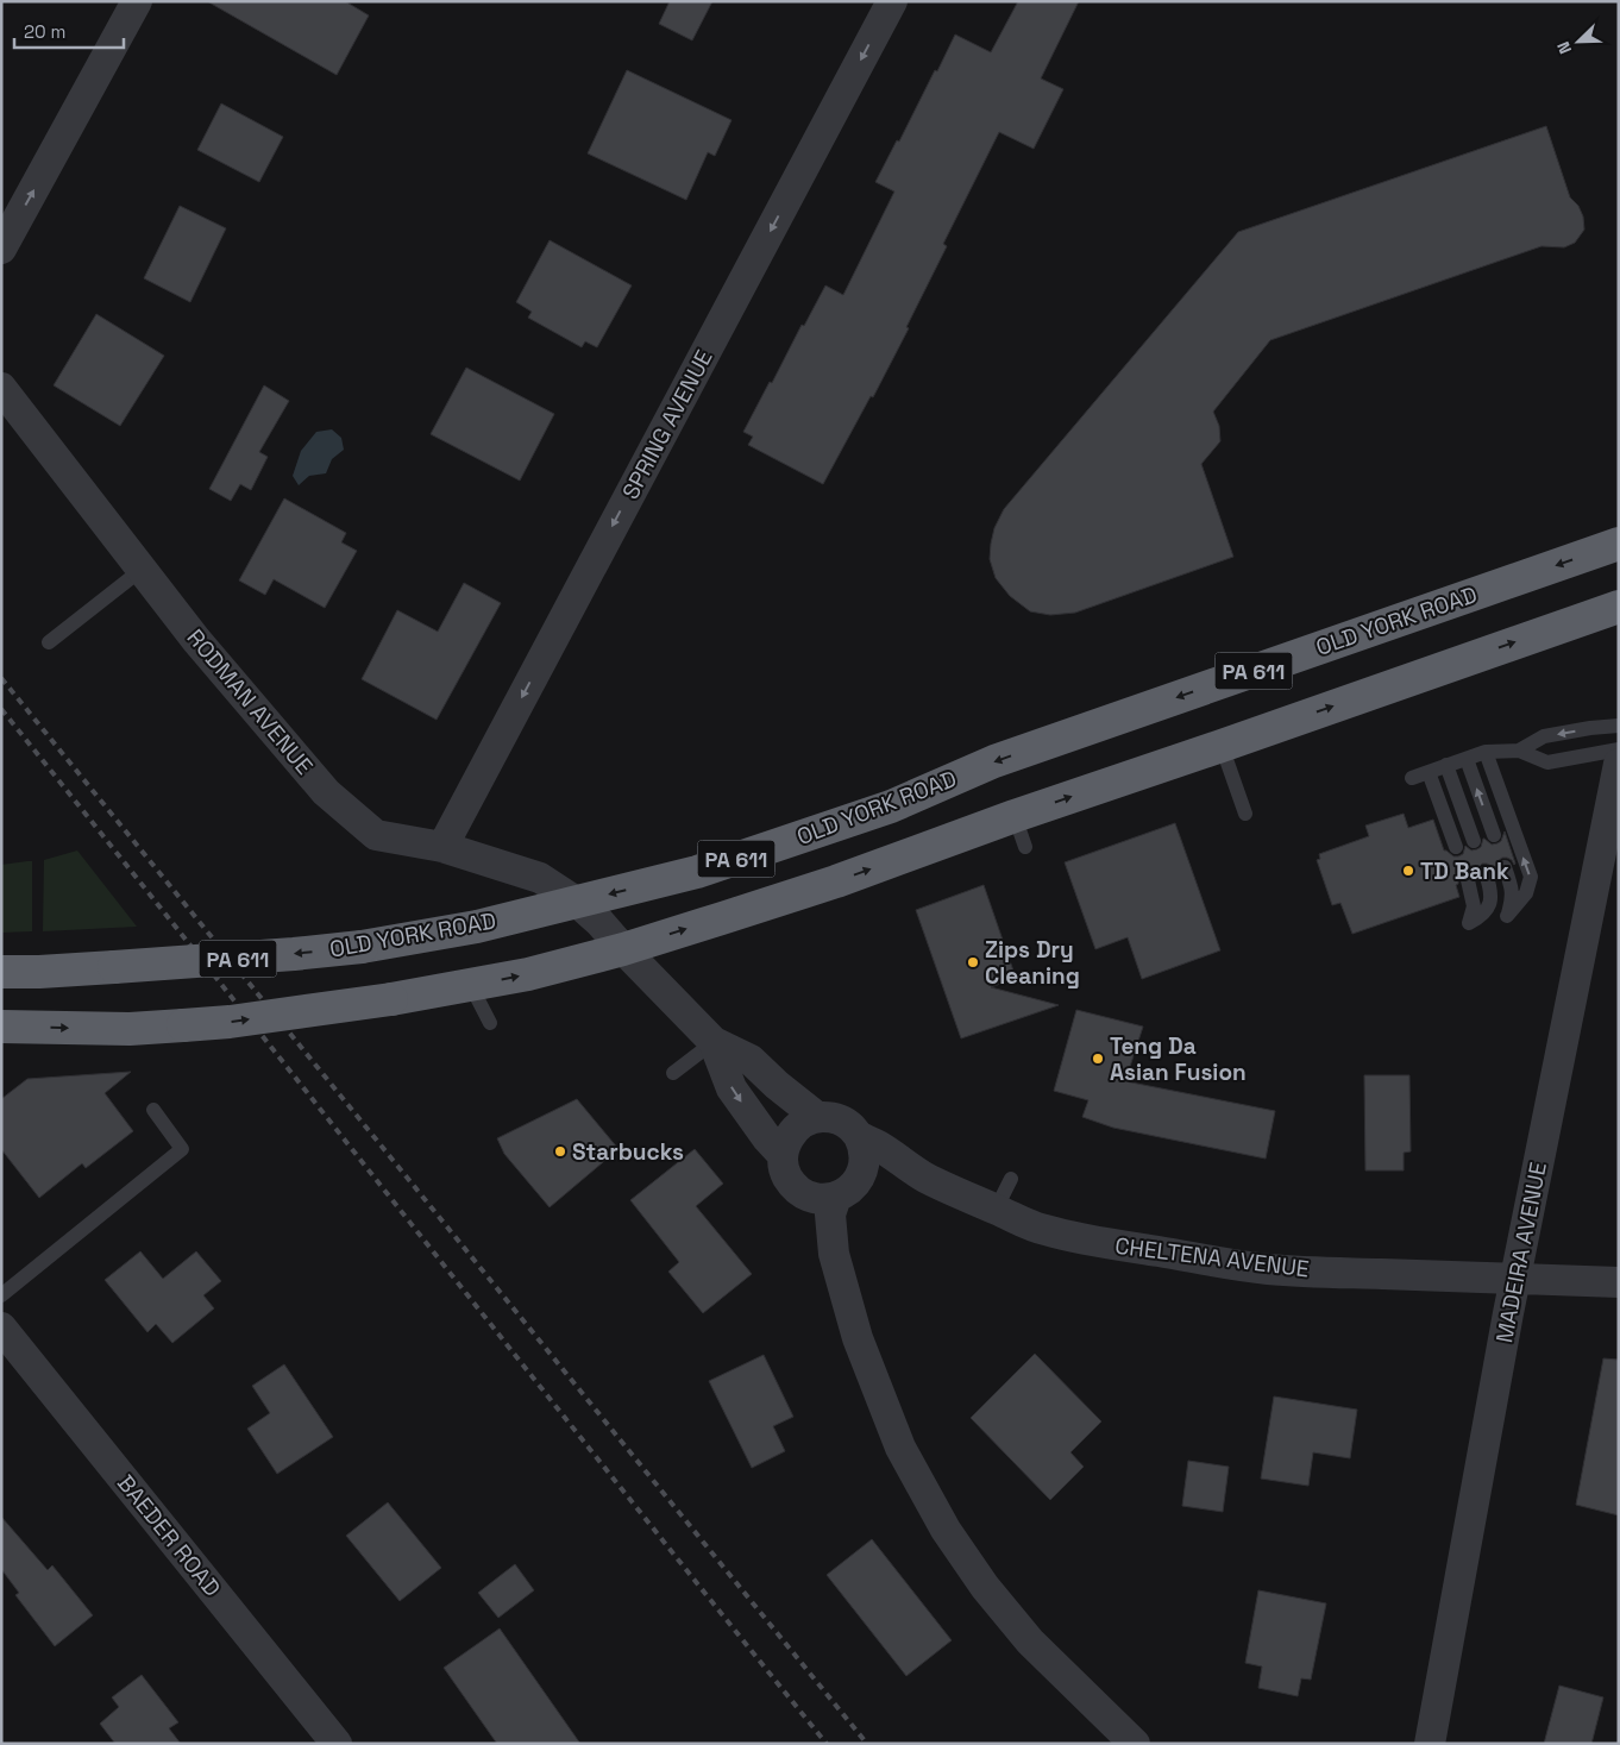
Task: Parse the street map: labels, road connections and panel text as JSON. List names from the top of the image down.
{
  "streets": {
    "highway": ["OLD YORK ROAD", "PA 611"],
    "street": [
      "SPRING AVENUE",
      "RODMAN AVENUE",
      "MADEIRA AVENUE",
      "CHELTENA AVENUE",
      "BAEDER ROAD"
    ]
  },
  "crossings": [
    ["SPRING AVENUE", "RODMAN AVENUE"],
    ["OLD YORK ROAD", "RODMAN AVENUE"],
    ["OLD YORK ROAD", "CHELTENA AVENUE"],
    ["PA 611", "CHELTENA AVENUE"],
    ["RODMAN AVENUE", "CHELTENA AVENUE"],
    ["MADEIRA AVENUE", "CHELTENA AVENUE"]
  ],
  "one_way": ["SPRING AVENUE"],
  "places": [
    "TD Bank",
    "Zips Dry Cleaning",
    "Teng Da Asian Fusion",
    "Starbucks"
  ],
  "scale_bar": "20 m",
  "north": "bottom left"
}
